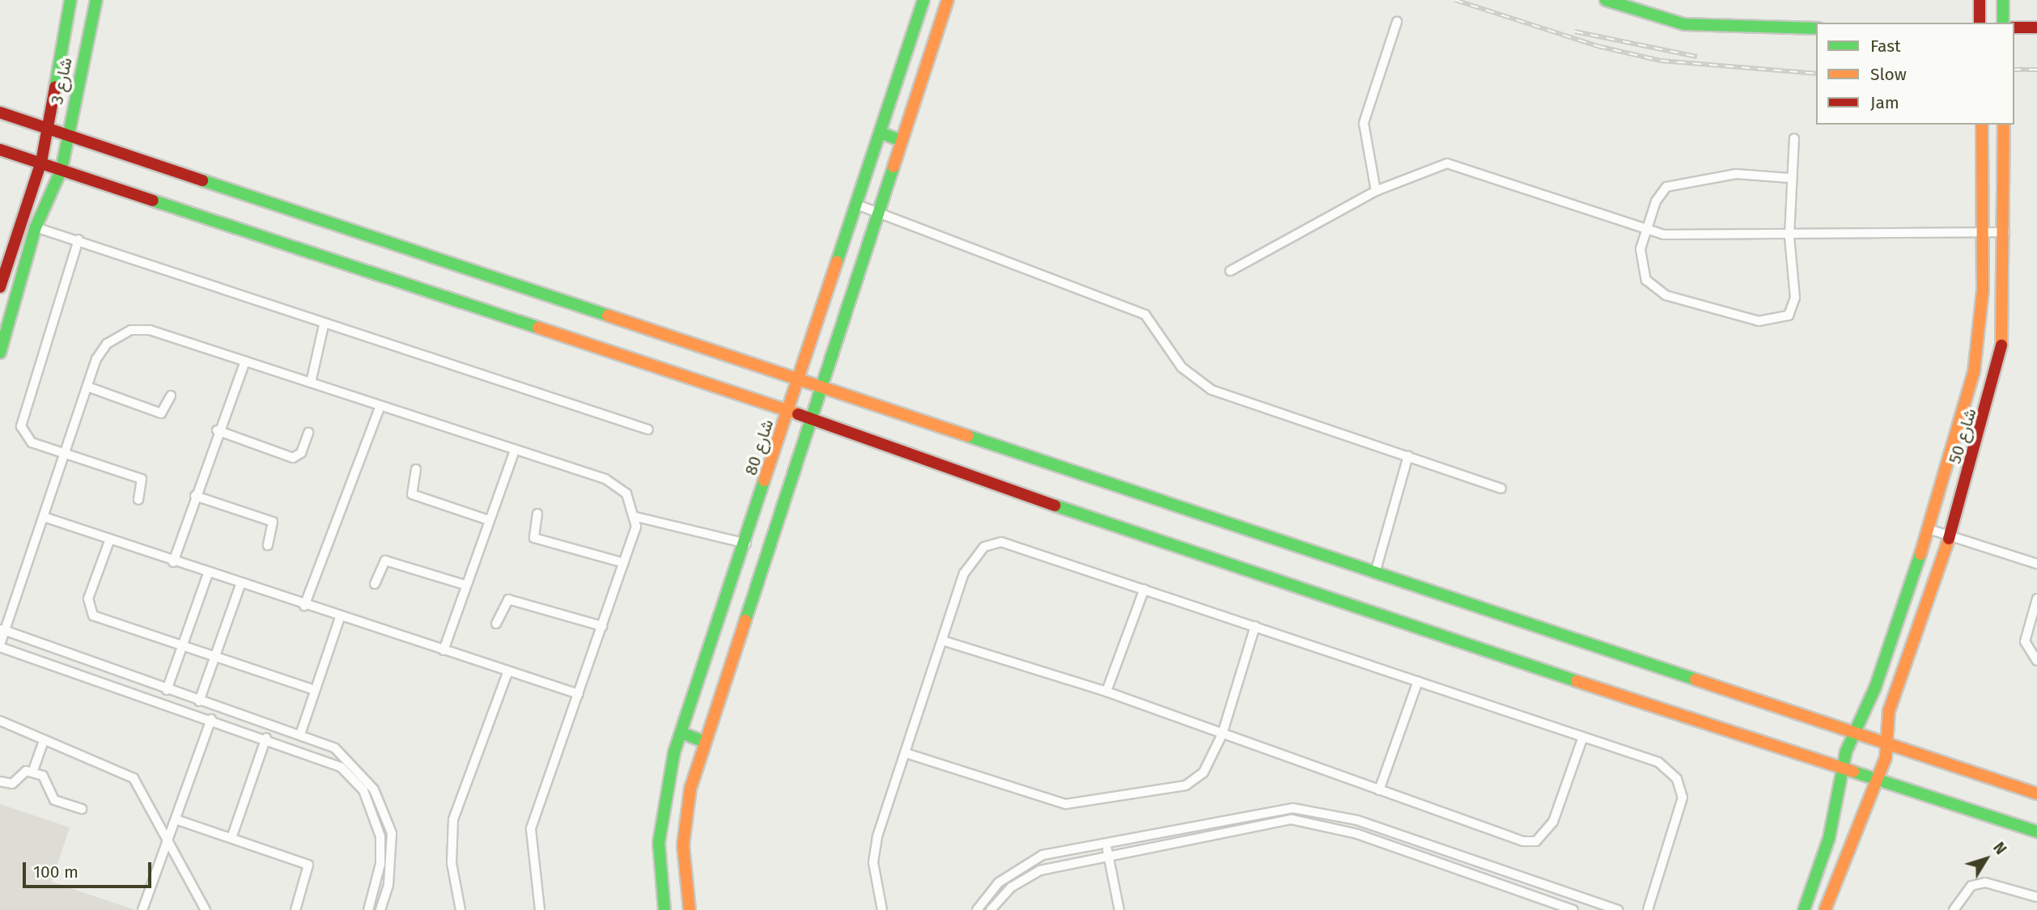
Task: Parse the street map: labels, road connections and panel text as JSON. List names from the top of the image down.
{
  "streets": {
    "street": ["شارع 3", "شارع 50", "شارع 80"]
  },
  "legend": ["Fast", "Slow", "Jam"],
  "scale_bar": "100 m",
  "north": "top right"
}
